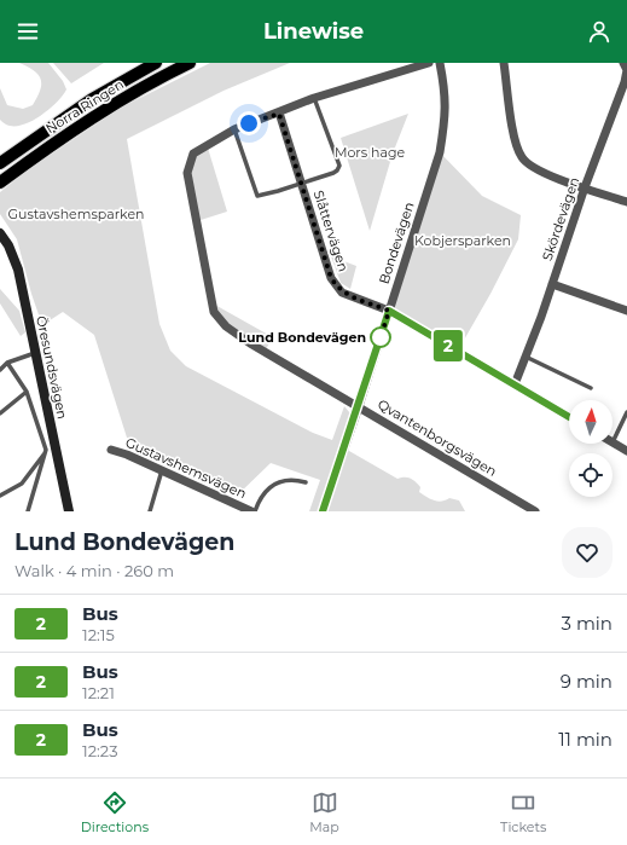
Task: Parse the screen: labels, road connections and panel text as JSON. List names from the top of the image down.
{
  "streets": {
    "main road": ["Norra Ringen"],
    "street": [
      "Skördevägen",
      "Slåttervägen",
      "Bondevägen",
      "Öresundsvägen",
      "Qvantenborgsvägen",
      "Gustavshemsvägen"
    ]
  },
  "crossings": [
    ["Skördevägen", "Slåttervägen"],
    ["Slåttervägen", "Bondevägen"],
    ["Bondevägen", "Qvantenborgsvägen"]
  ],
  "parks": ["Mors hage", "Gustavshemsparken", "Kobjersparken"],
  "places": ["Lund Bondevägen"],
  "lines": ["bus line 2"],
  "north": "top",
  "page": {
    "header": "Linewise",
    "on_map": "2",
    "heading": ["Lund Bondevägen", "Walk · 4 min · 260 m"],
    "list": [
      {
        "mark": "2",
        "name": "Bus",
        "note": "12:15",
        "value": "3 min"
      },
      {
        "mark": "2",
        "name": "Bus",
        "note": "12:21",
        "value": "9 min"
      },
      {
        "mark": "2",
        "name": "Bus",
        "note": "12:23",
        "value": "11 min"
      }
    ],
    "tabs": ["Directions", "Map", "Tickets"]
  }
}
